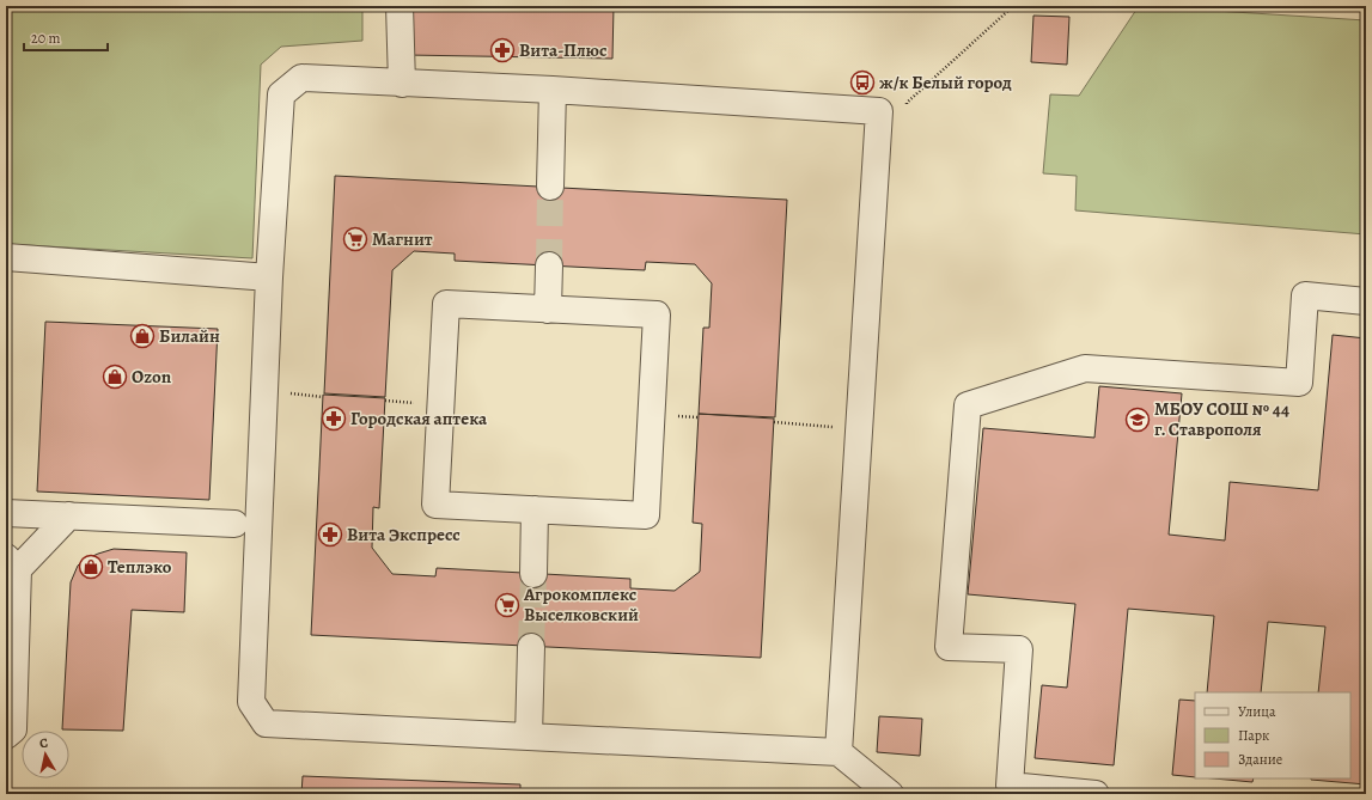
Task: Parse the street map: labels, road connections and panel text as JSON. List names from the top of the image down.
{
  "places": {
    "pharmacy": ["Вита-Плюс", "Городская аптека", "Вита Экспресс"],
    "bus stop": ["ж/к Белый город"],
    "supermarket": ["Магнит", "Агрокомплекс Выселковский"],
    "shop": ["Билайн", "Ozon", "Теплэко"],
    "school or university": ["МБОУ СОШ № 44 г. Ставрополя"]
  },
  "legend": ["Улица", "Парк", "Здание"],
  "scale_bar": "20 m",
  "north": "top"
}
